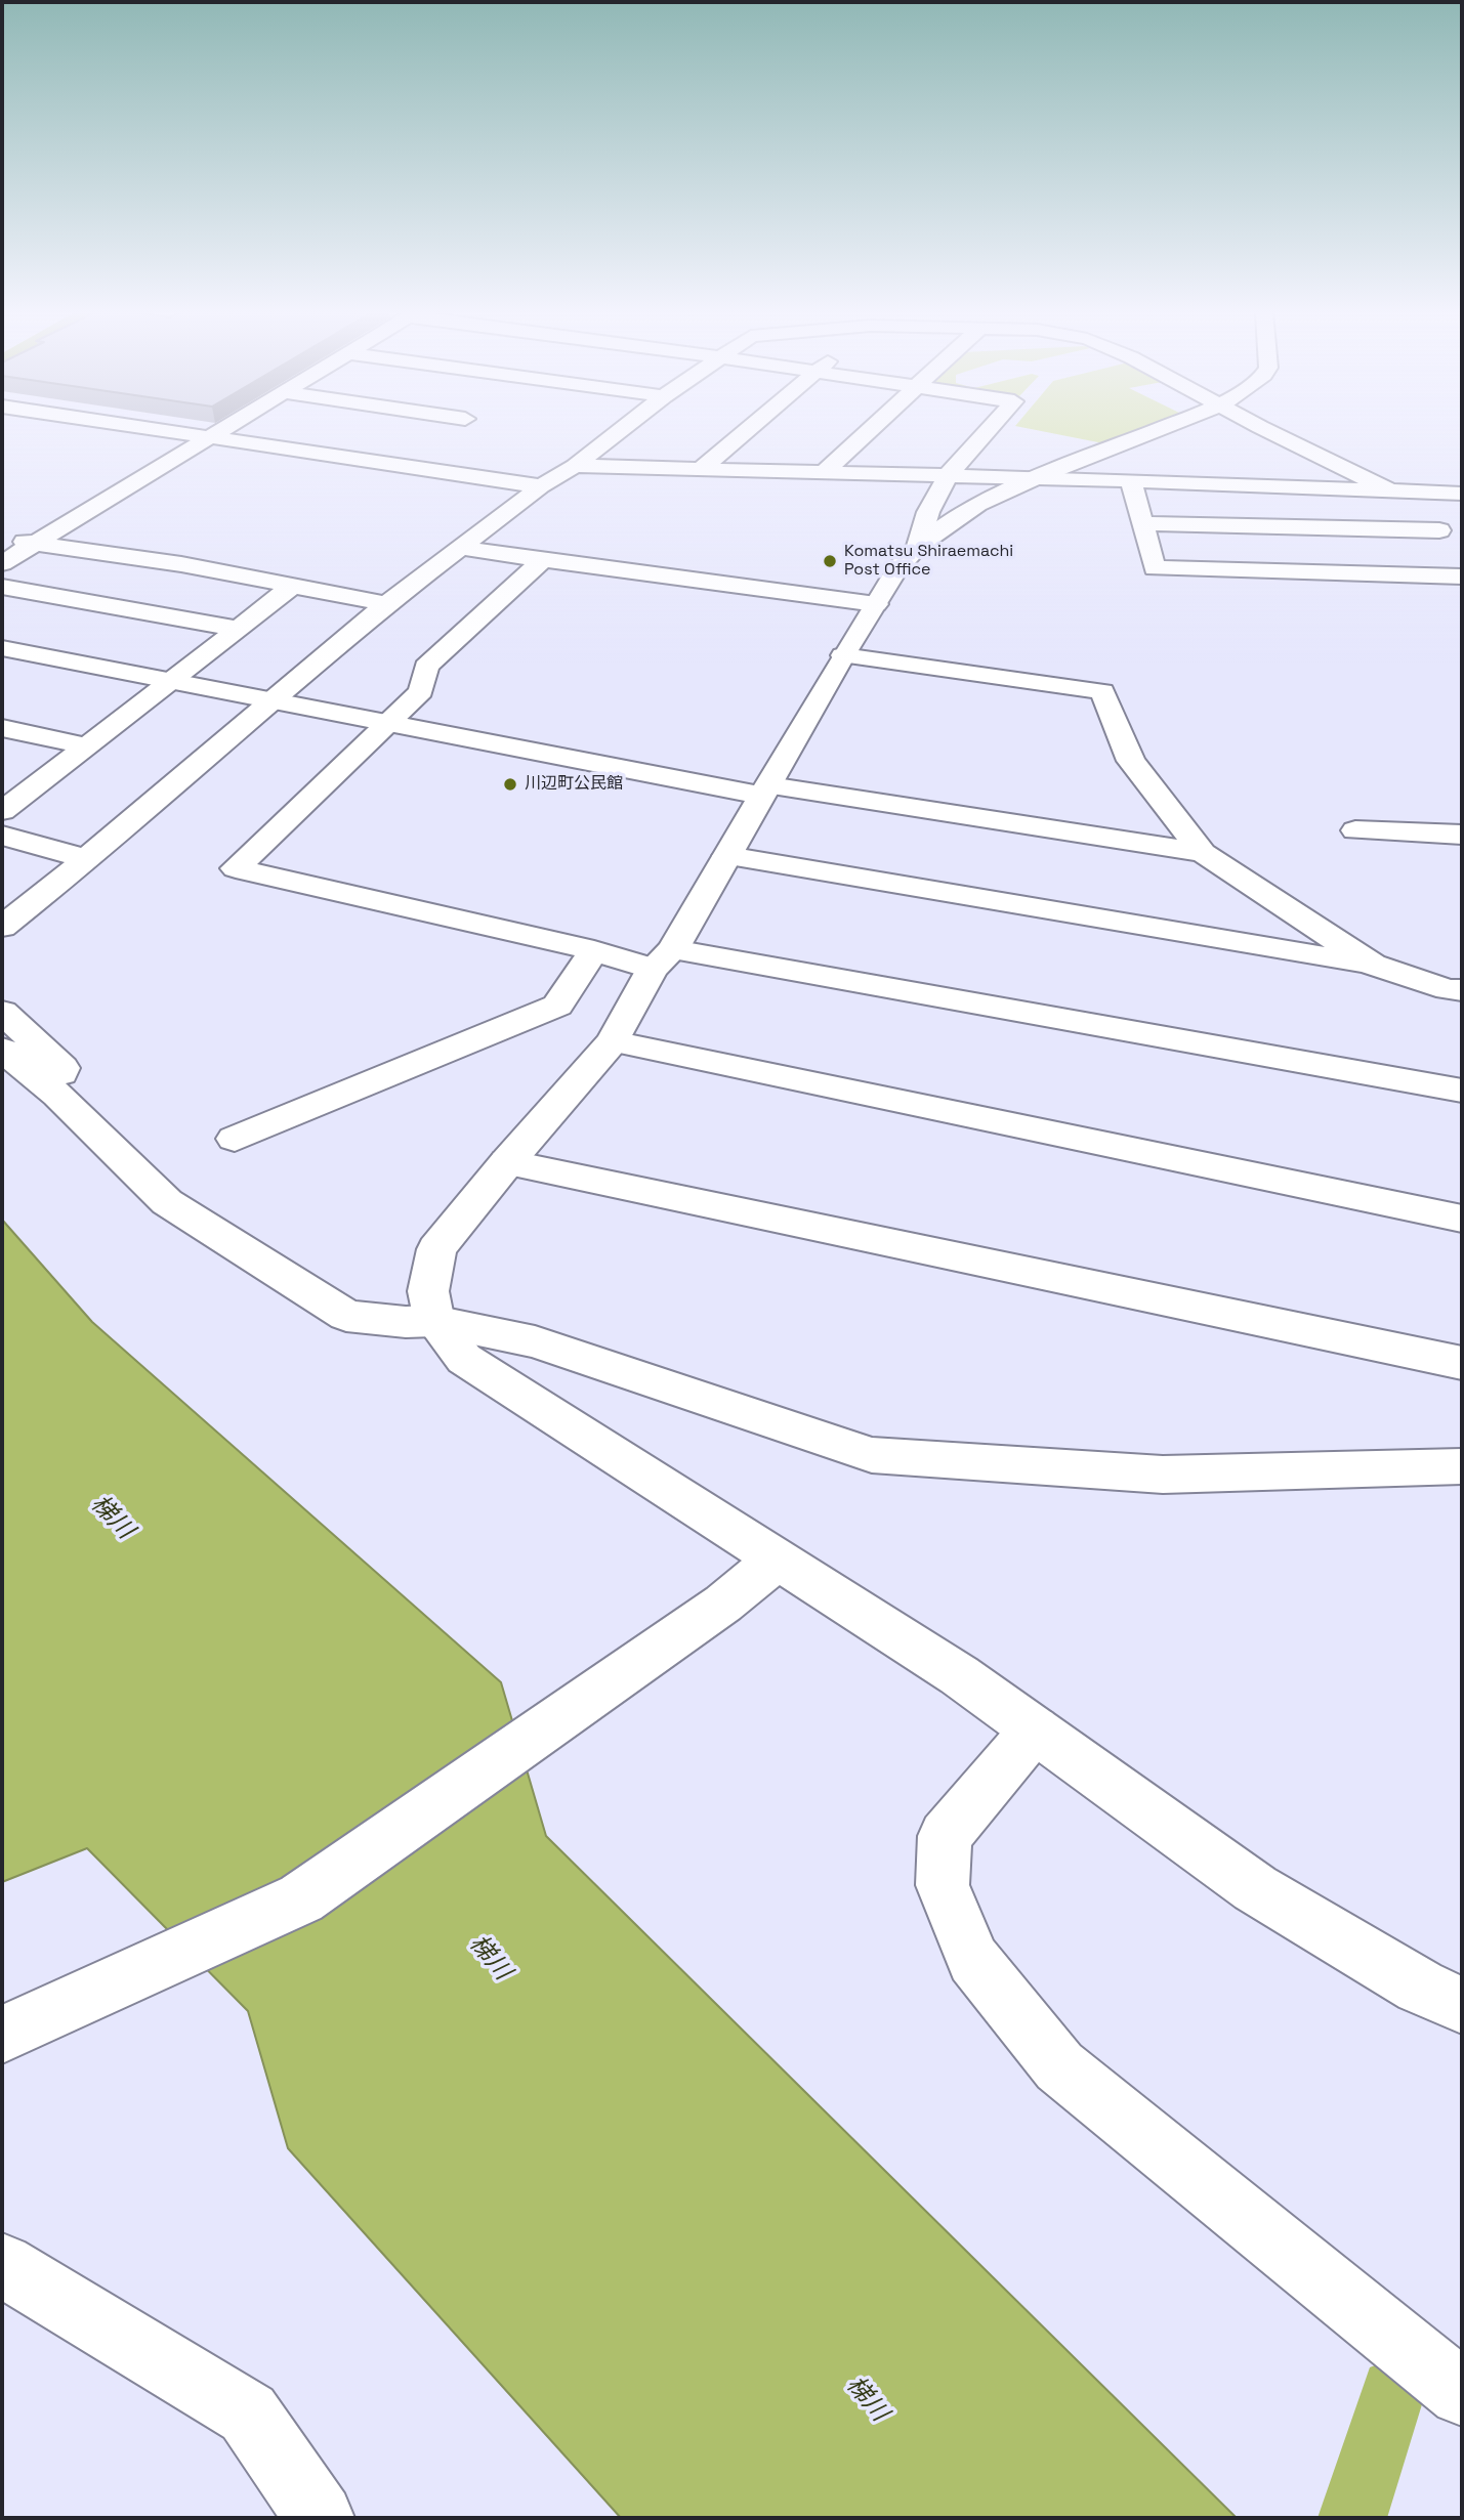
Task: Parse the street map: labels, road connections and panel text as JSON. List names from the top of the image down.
{
  "water": ["梯川"],
  "places": ["Komatsu Shiraemachi Post Office", "川辺町公民館"]
}
